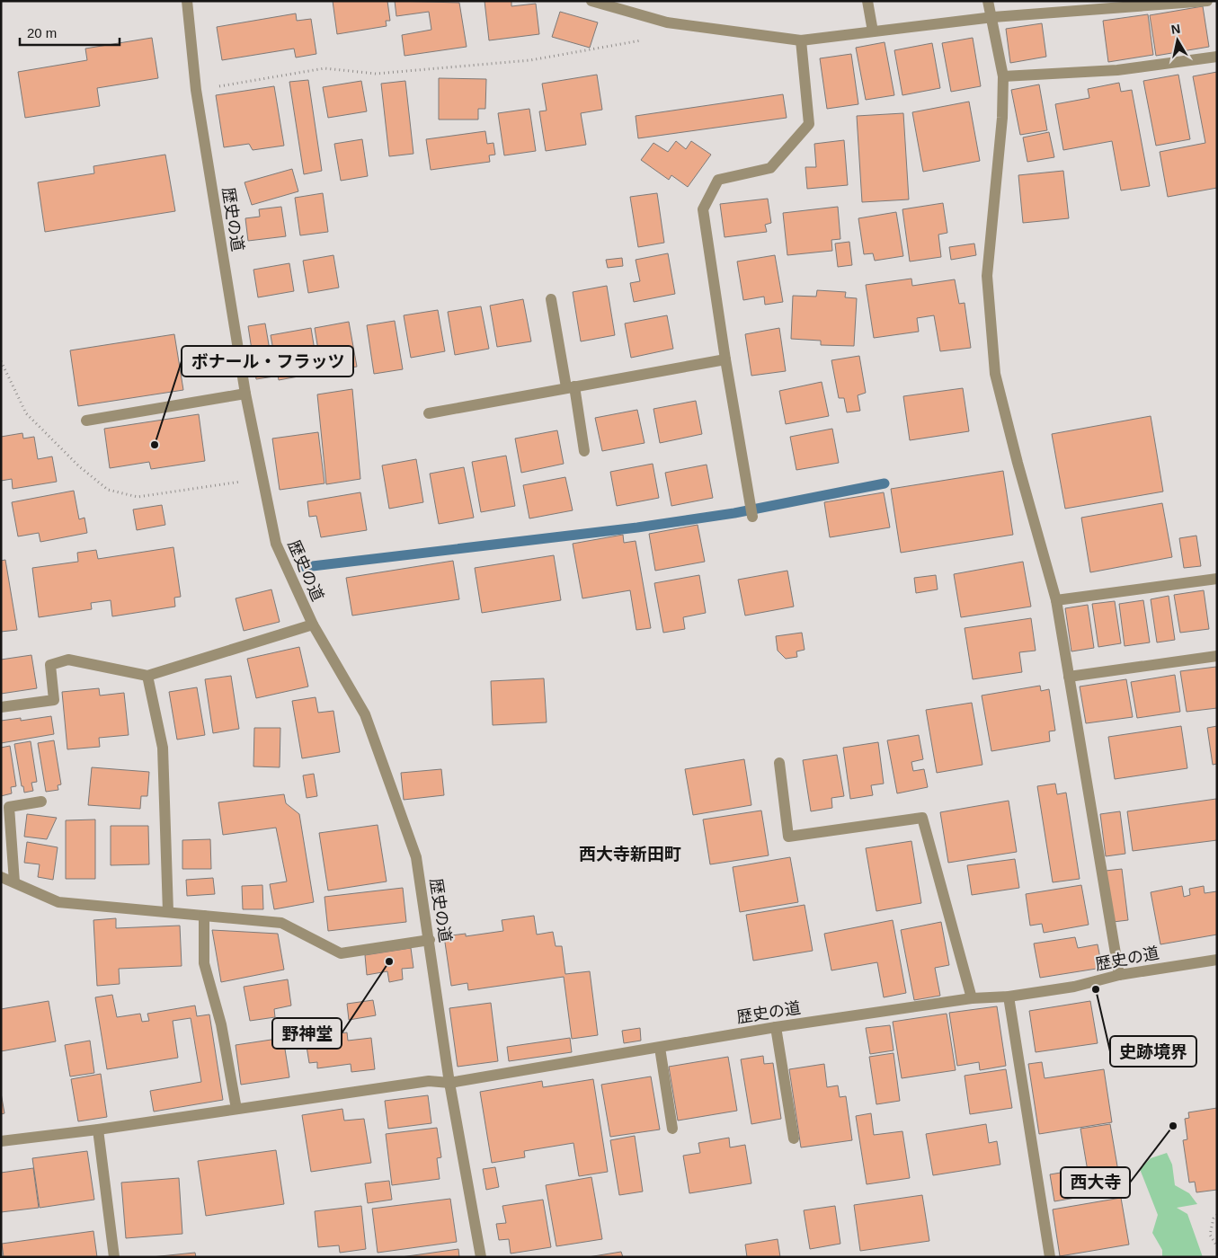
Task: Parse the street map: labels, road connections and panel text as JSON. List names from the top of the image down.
{
  "streets": {
    "street": ["歴史の道"]
  },
  "districts": ["西大寺新田町"],
  "places": [
    "ボナール・フラッツ",
    "野神堂",
    "史跡境界",
    "西大寺"
  ],
  "scale_bar": "20 m",
  "north": "top"
}
